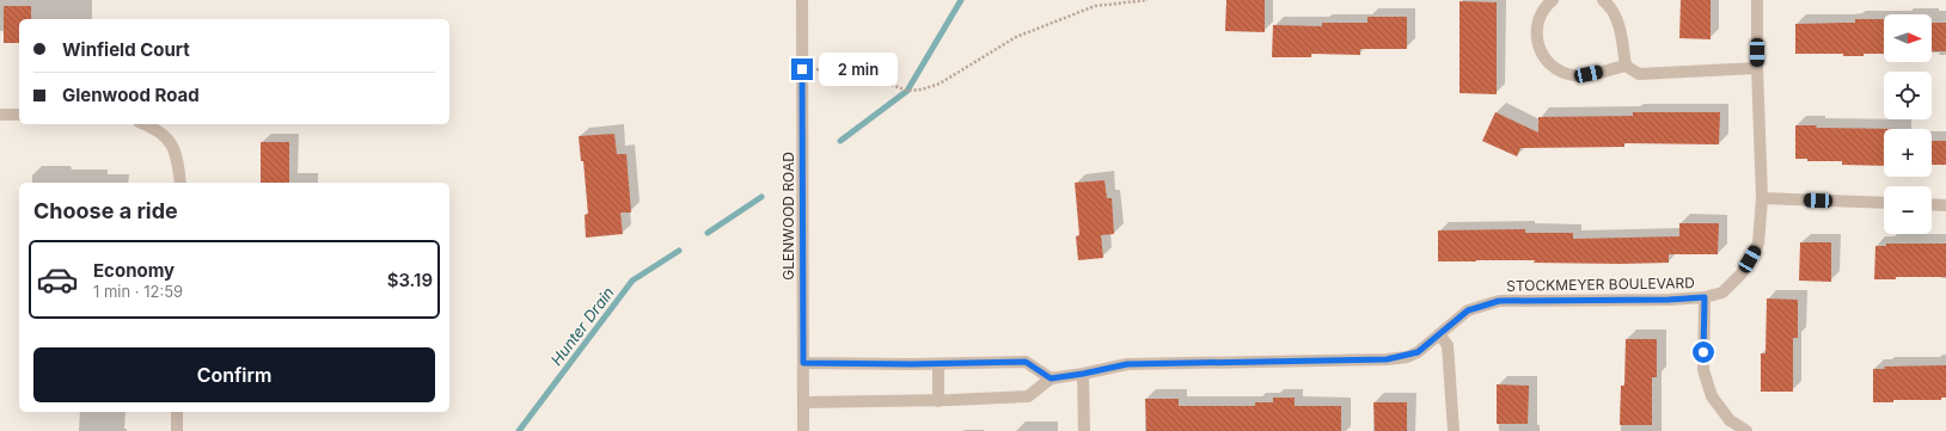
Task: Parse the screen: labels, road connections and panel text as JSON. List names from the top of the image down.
{
  "streets": {
    "street": ["GLENWOOD ROAD", "STOCKMEYER BOULEVARD"]
  },
  "crossings": [
    ["GLENWOOD ROAD", "STOCKMEYER BOULEVARD"]
  ],
  "water": ["Hunter Drain"],
  "north": "right",
  "page": {
    "map_buttons": ["+", "−"],
    "banner": ["Winfield Court", "Glenwood Road"],
    "bubble": "2 min",
    "heading": "Choose a ride",
    "list": [
      {
        "name": "Economy",
        "note": "1 min · 12:59",
        "value": "$3.19"
      }
    ],
    "buttons": "Confirm"
  }
}
